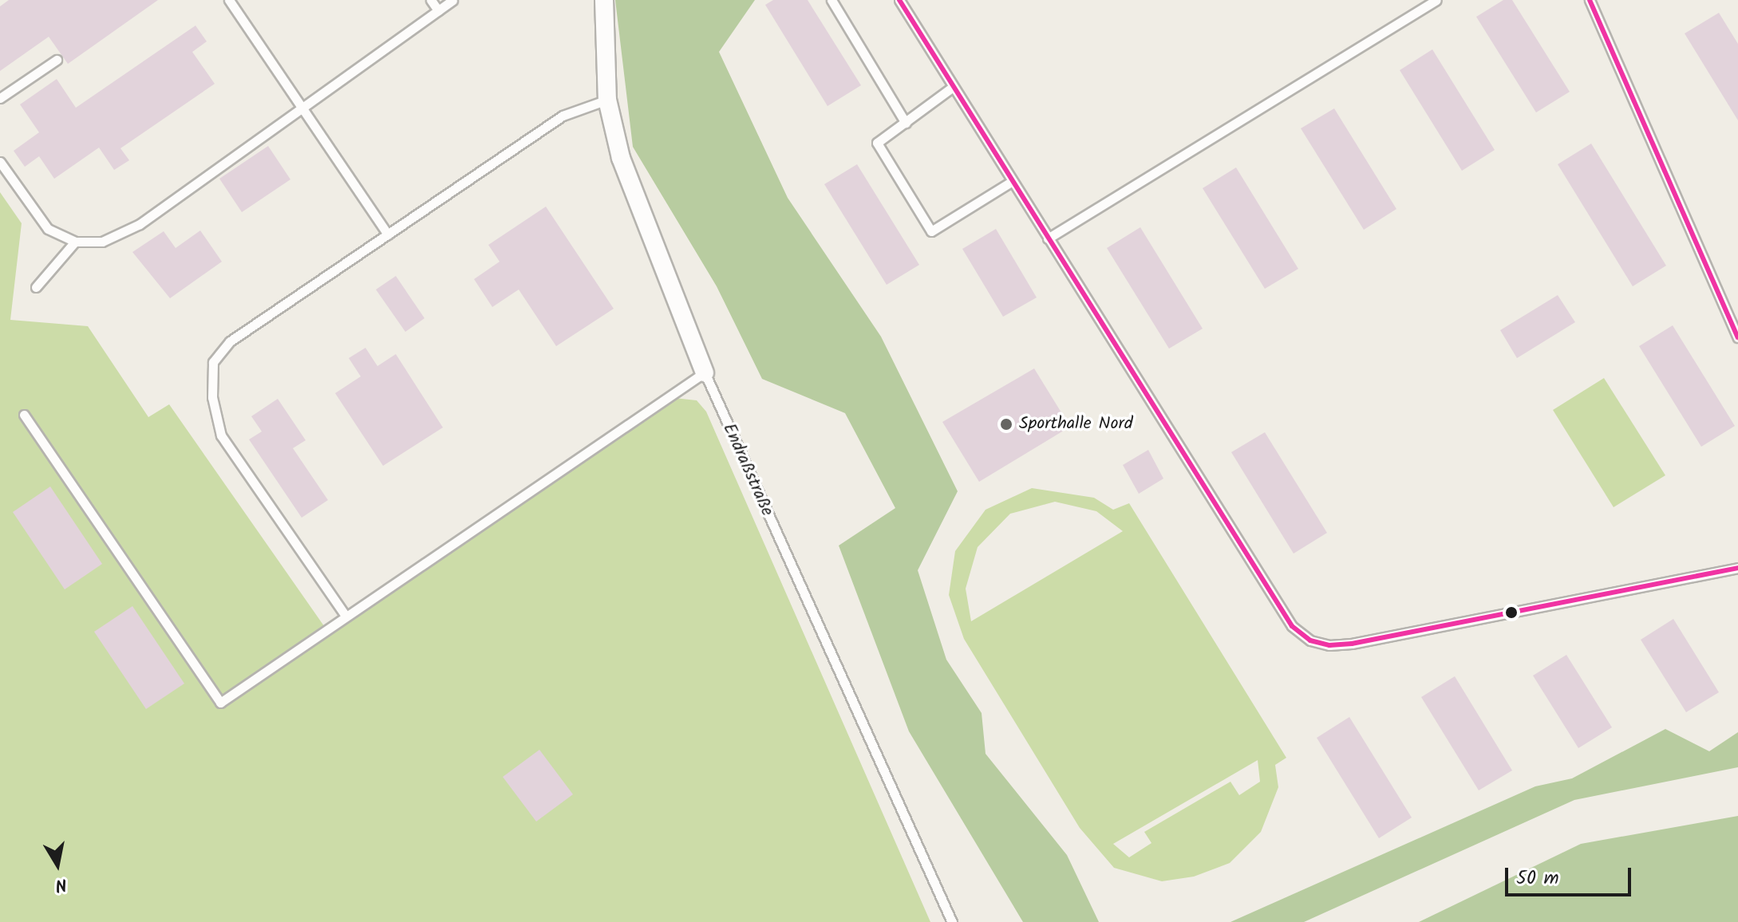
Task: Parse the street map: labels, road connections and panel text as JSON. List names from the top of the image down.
{
  "streets": {
    "street": ["Endraßstraße"]
  },
  "places": ["Sporthalle Nord"],
  "scale_bar": "50 m",
  "north": "bottom"
}
